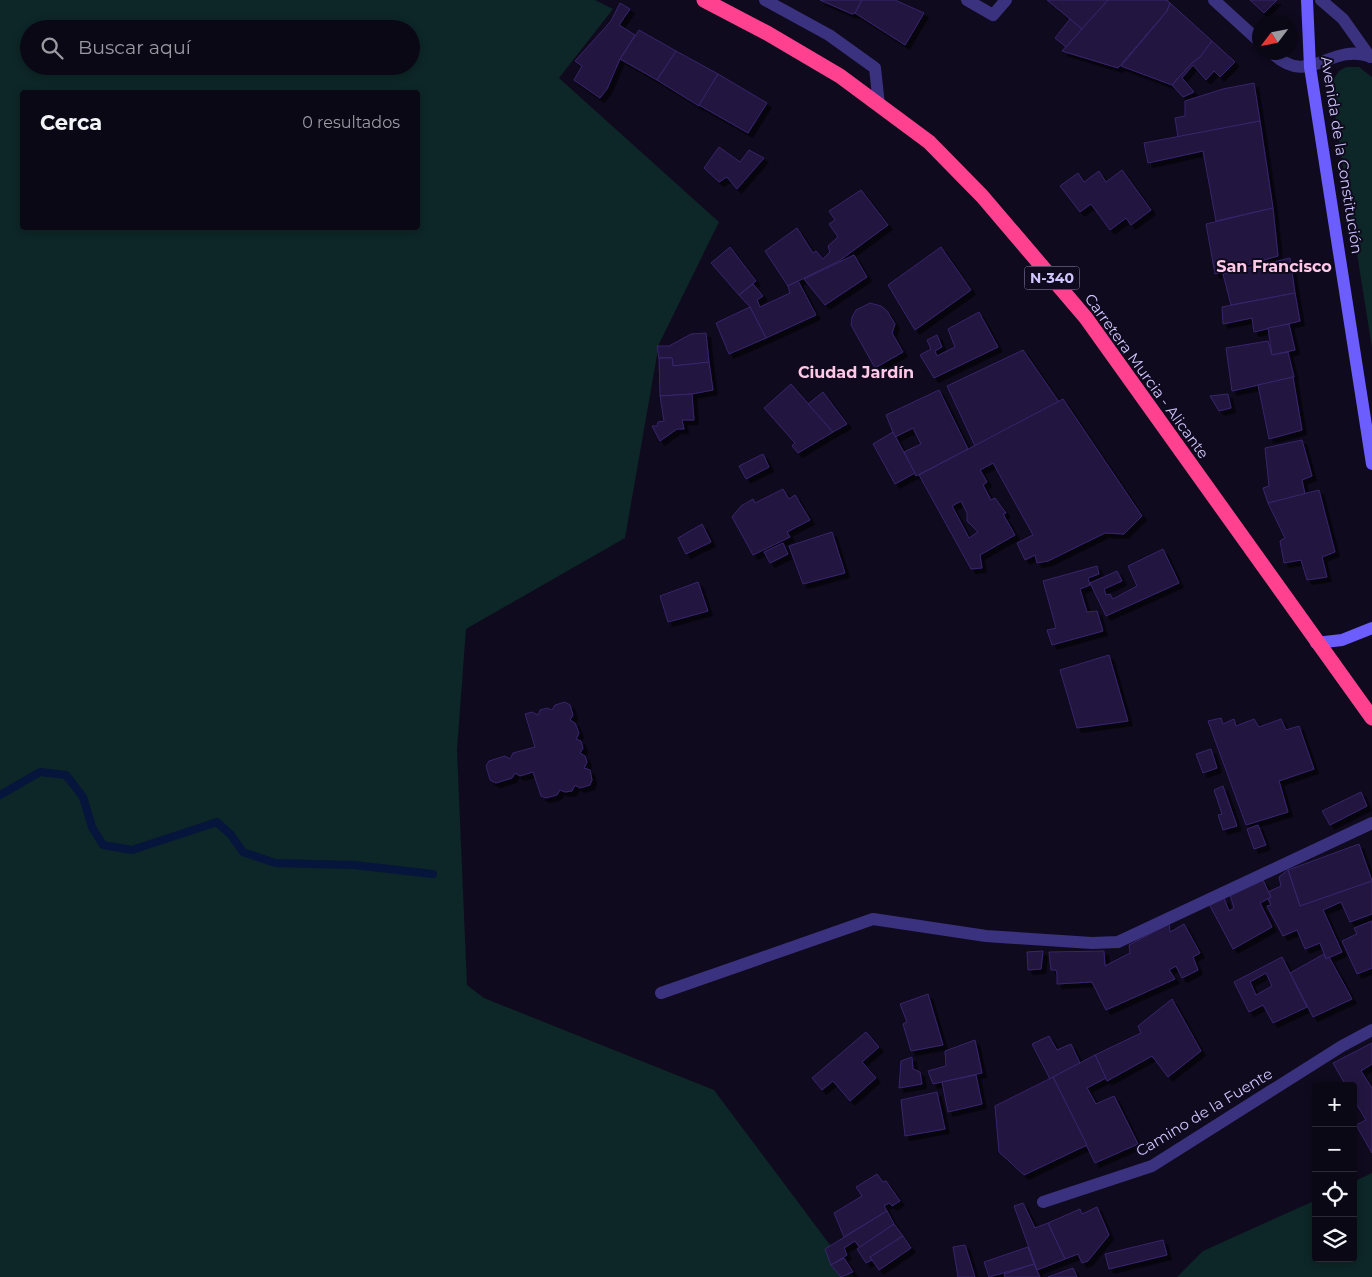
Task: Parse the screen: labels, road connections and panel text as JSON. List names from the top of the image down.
{
  "streets": {
    "highway": ["N-340", "Carretera Murcia - Alicante"],
    "street": ["Avenida de la Constitución", "Camino de la Fuente"]
  },
  "districts": ["San Francisco", "Ciudad Jardín"],
  "north": "bottom left",
  "page": {
    "search": "Buscar aquí",
    "heading": ["Cerca", "0 resultados"],
    "map_buttons": ["+", "−"]
  }
}
